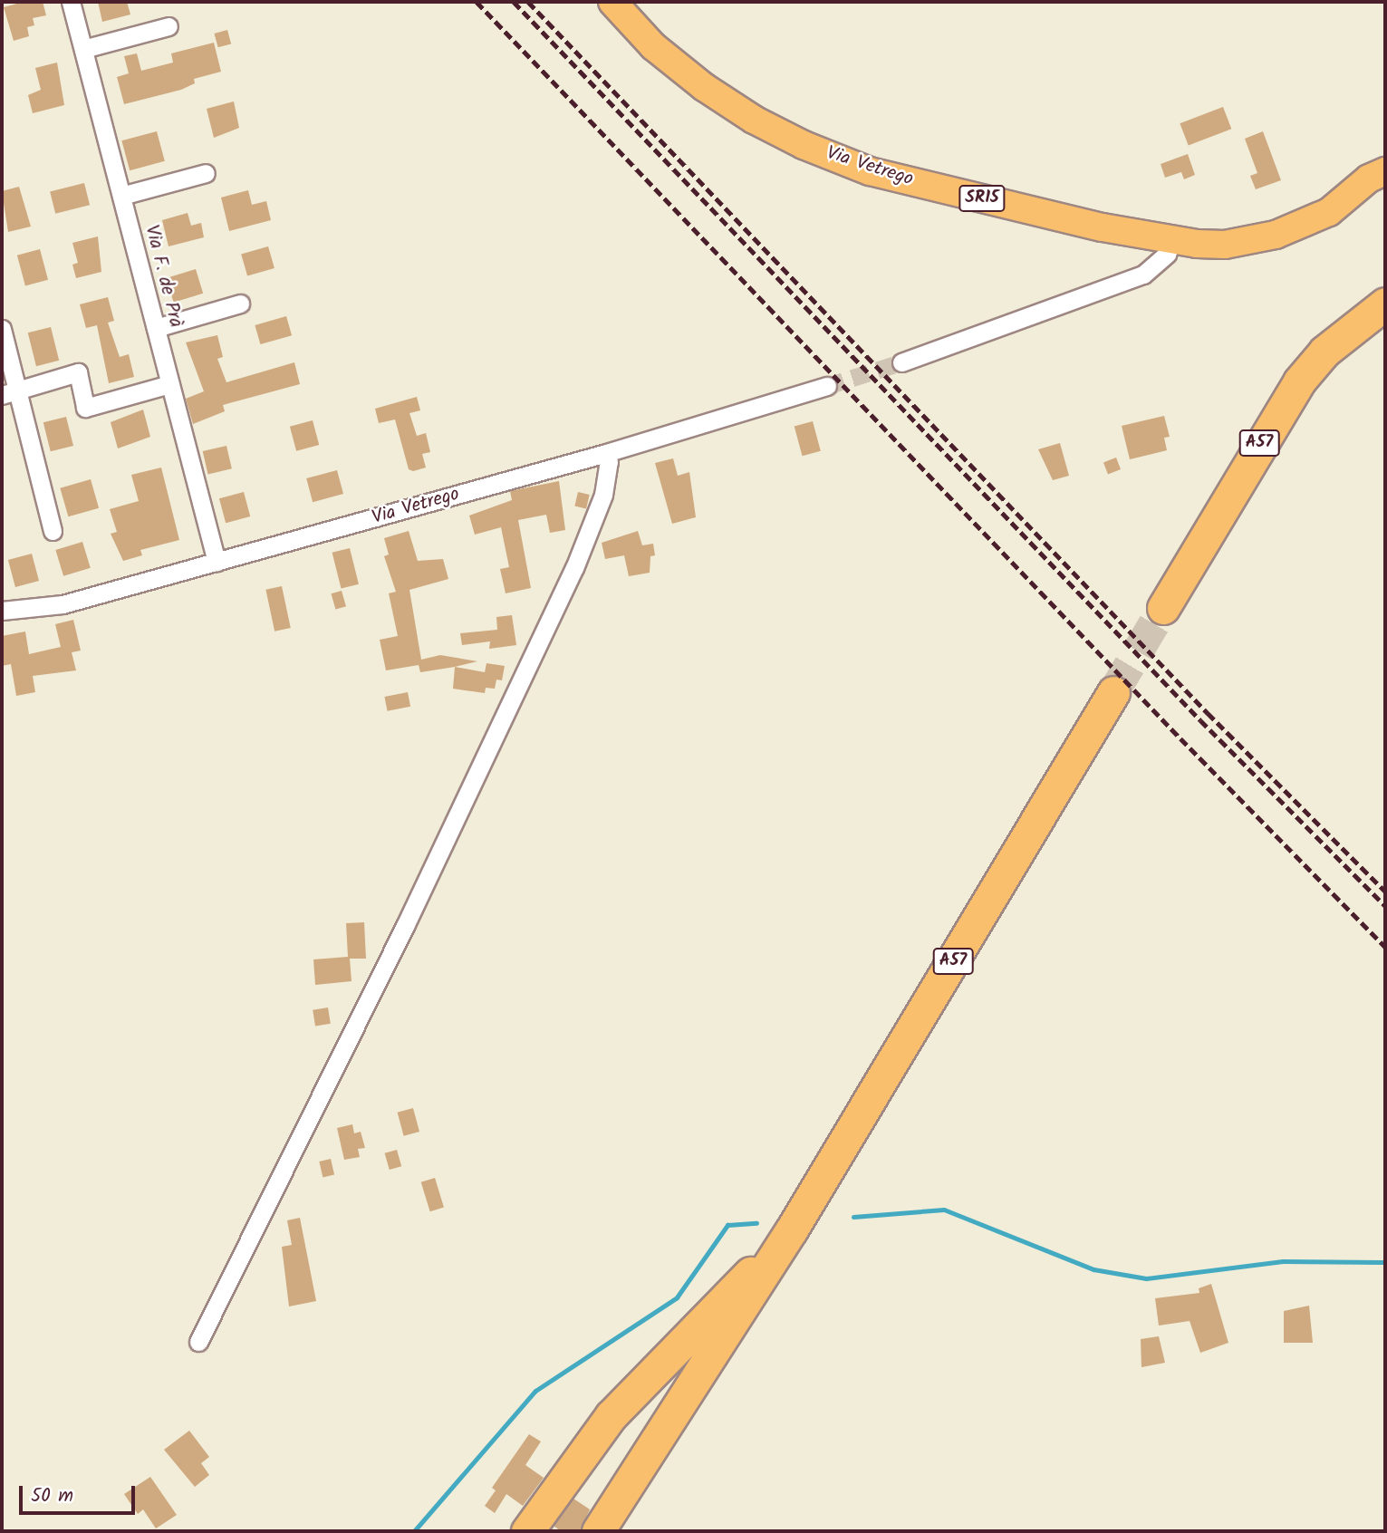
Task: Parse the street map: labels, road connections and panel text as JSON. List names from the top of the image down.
{
  "streets": {
    "highway": ["A57"],
    "main road": ["Via Vetrego", "SR15"],
    "street": ["Via F. de Prà"]
  },
  "crossings": [
    ["Via Vetrego", "Via F. de Prà"]
  ],
  "scale_bar": "50 m"
}
